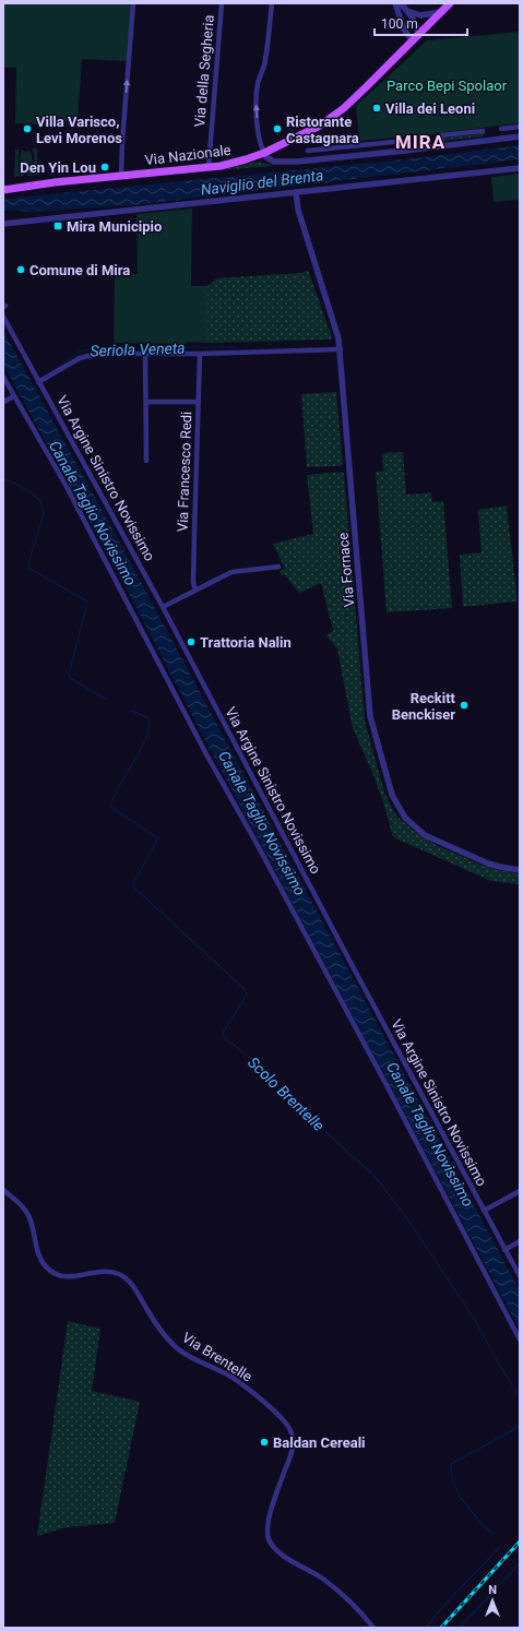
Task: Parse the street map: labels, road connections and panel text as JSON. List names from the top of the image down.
{
  "streets": {
    "main road": ["Via Nazionale"],
    "street": [
      "Via della Segheria",
      "Via Francesco Redi",
      "Via Argine Sinistro Novissimo",
      "Via Fornace",
      "Via Brentelle"
    ]
  },
  "crossings": [
    ["Via della Segheria", "Via Nazionale"]
  ],
  "districts": ["MIRA"],
  "water": [
    "Naviglio del Brenta",
    "Seriola Veneta",
    "Canale Taglio Novissimo",
    "Scolo Brentelle"
  ],
  "parks": ["Parco Bepi Spolaor"],
  "places": {
    "other": [
      "Villa dei Leoni",
      "Villa Varisco, Levi Morenos",
      "Ristorante Castagnara",
      "Den Yin Lou",
      "Comune di Mira",
      "Trattoria Nalin",
      "Reckitt Benckiser",
      "Baldan Cereali"
    ],
    "transit": ["Mira Municipio"]
  },
  "scale_bar": "100 m",
  "north": "top"
}
